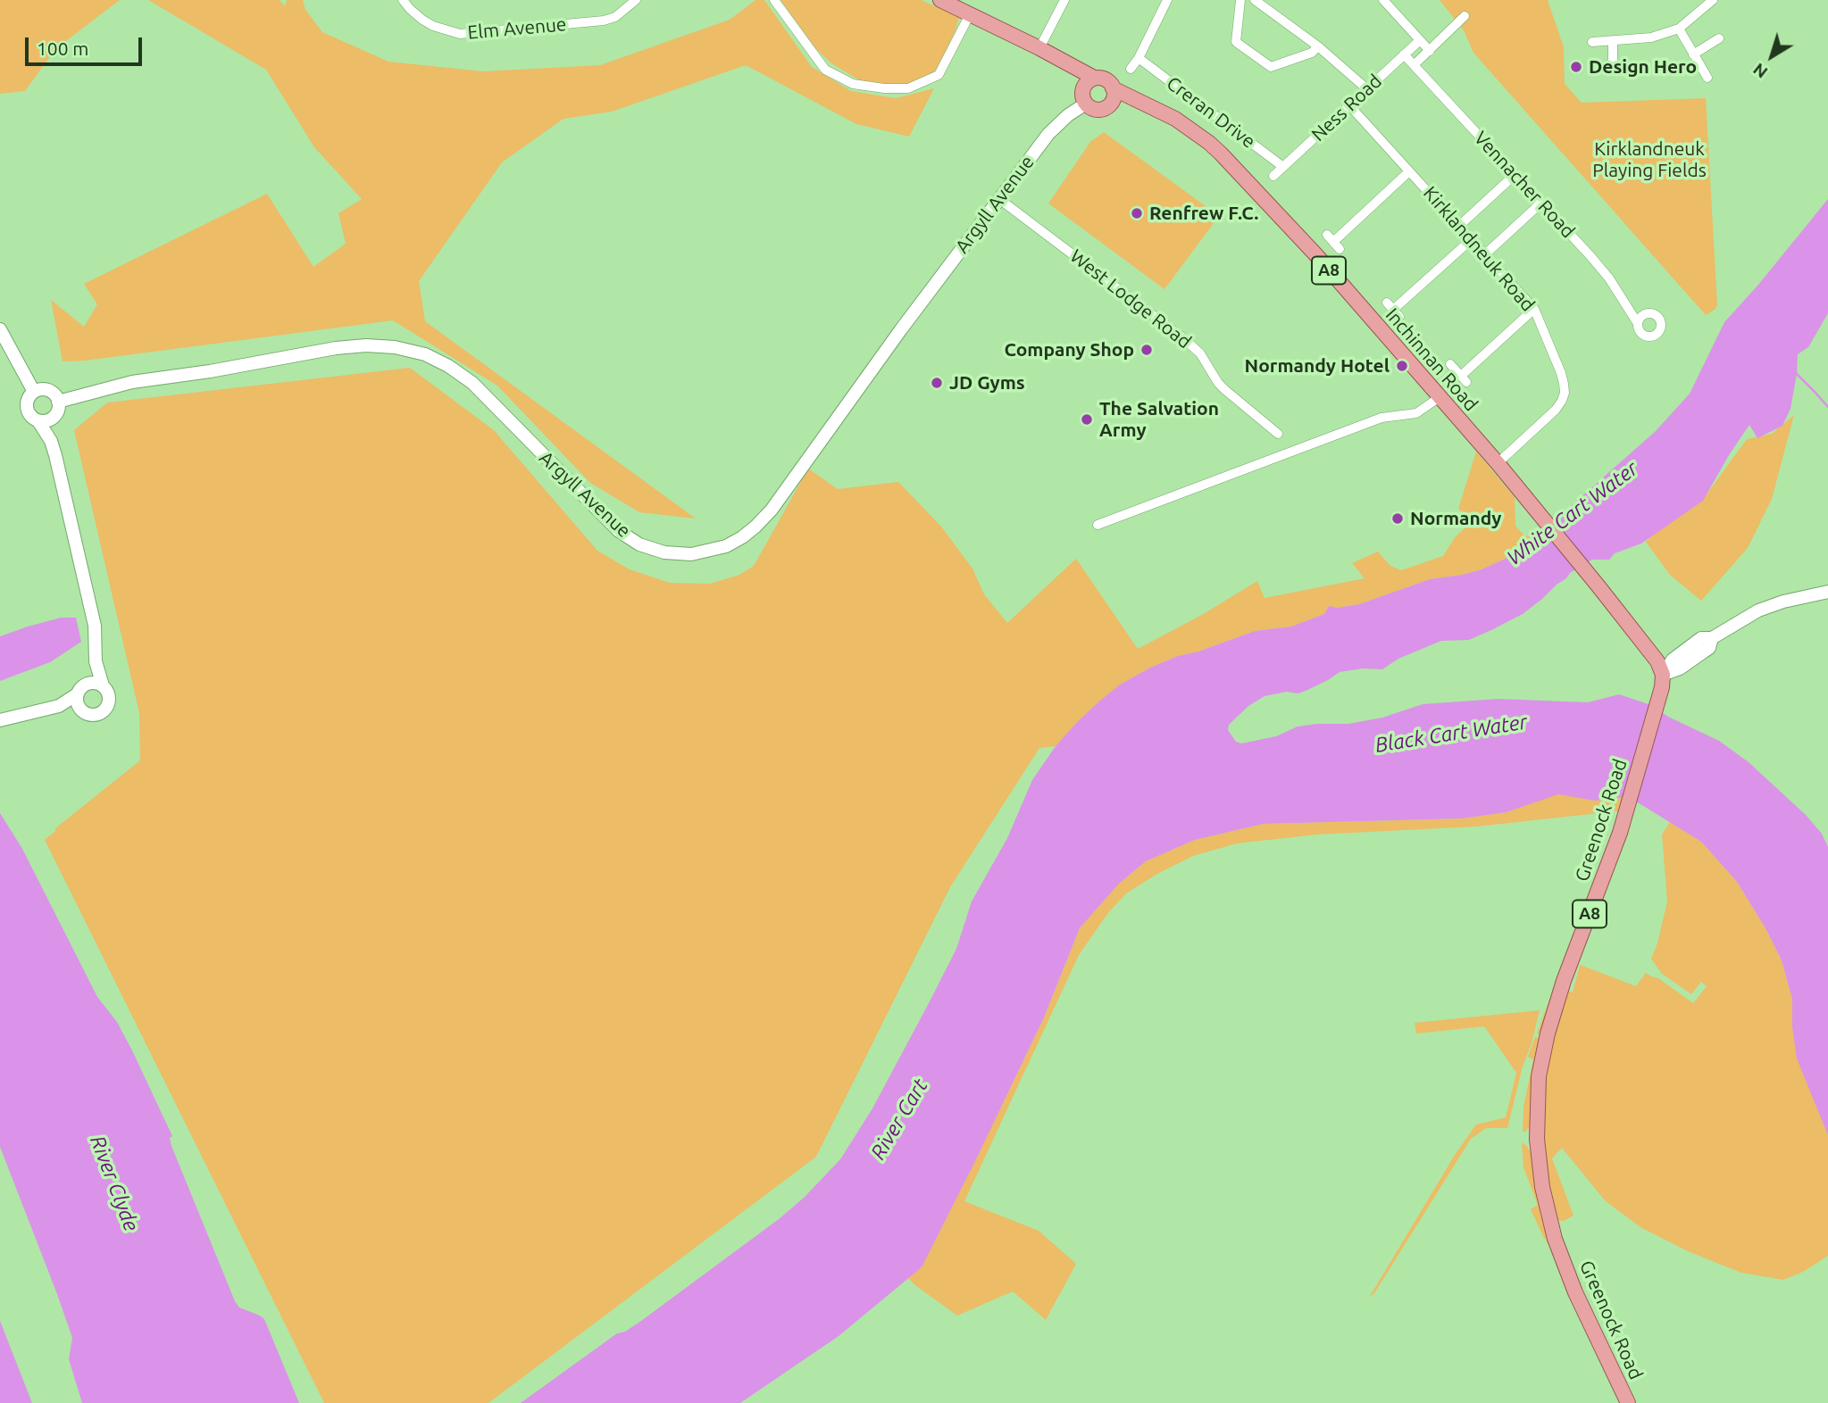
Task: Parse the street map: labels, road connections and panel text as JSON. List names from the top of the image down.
{
  "streets": {
    "main road": ["A8", "Inchinnan Road", "Greenock Road"],
    "street": [
      "Elm Avenue",
      "Ness Road",
      "Creran Drive",
      "Vennacher Road",
      "Argyll Avenue",
      "Kirklandneuk Road",
      "West Lodge Road"
    ]
  },
  "crossings": [
    ["Ness Road", "Creran Drive"],
    ["Ness Road", "Vennacher Road"],
    ["Ness Road", "Kirklandneuk Road"],
    ["Argyll Avenue", "West Lodge Road"],
    ["Argyll Avenue", "Inchinnan Road"],
    ["Kirklandneuk Road", "Inchinnan Road"],
    ["Inchinnan Road", "Greenock Road"]
  ],
  "water": [
    "White Cart Water",
    "Black Cart Water",
    "River Cart",
    "River Clyde"
  ],
  "parks": ["Kirklandneuk Playing Fields"],
  "places": [
    "Design Hero",
    "Renfrew F.C.",
    "Company Shop",
    "Normandy Hotel",
    "JD Gyms",
    "The Salvation Army",
    "Normandy"
  ],
  "scale_bar": "100 m",
  "north": "bottom left"
}
